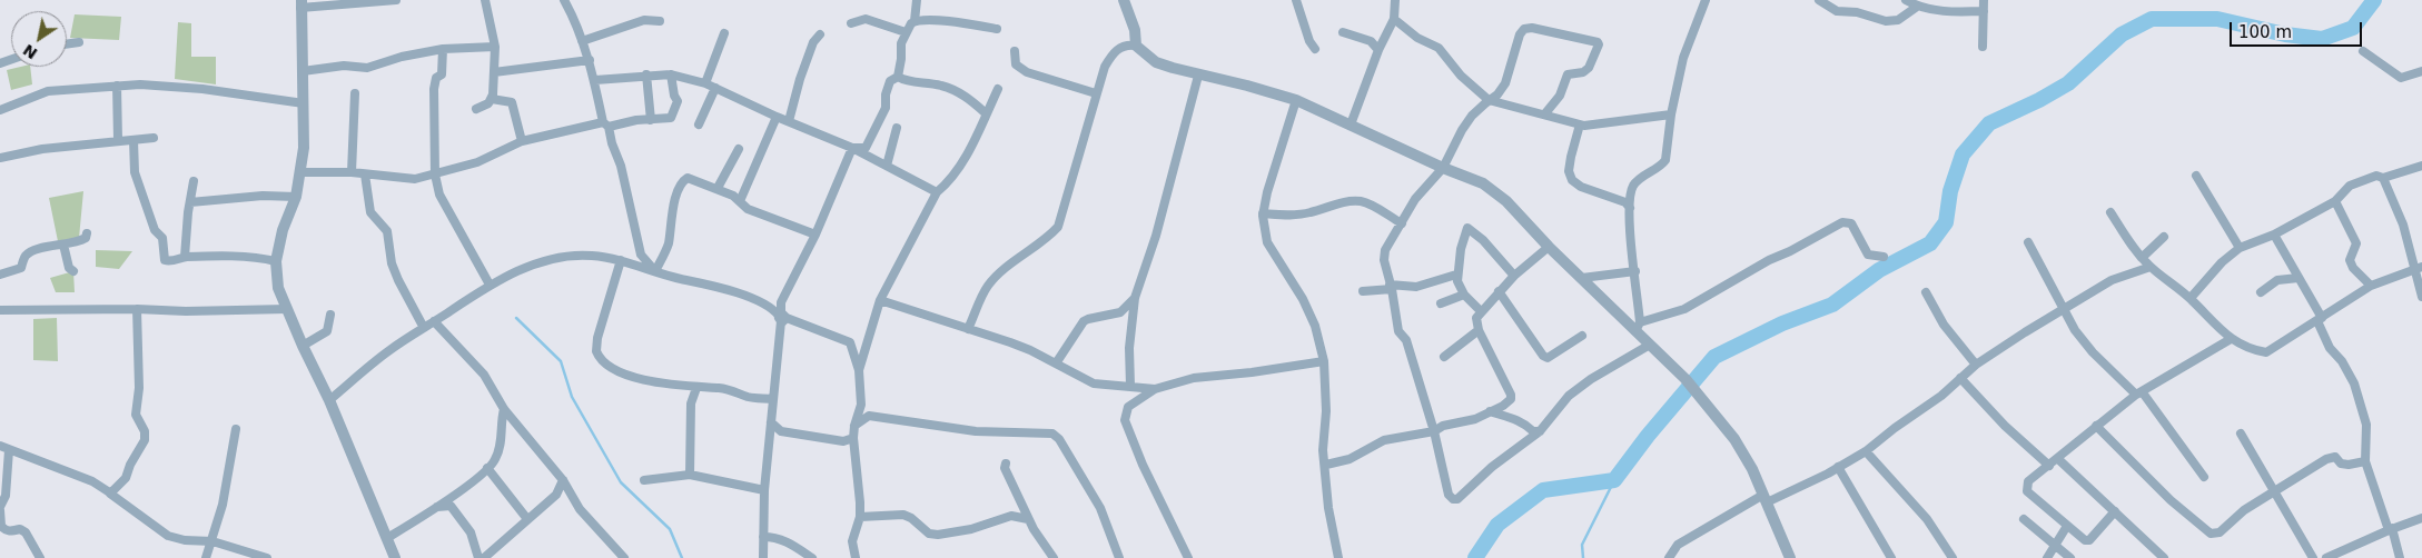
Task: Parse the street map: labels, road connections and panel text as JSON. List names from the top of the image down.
{
  "scale_bar": "100 m",
  "north": "bottom left"
}
